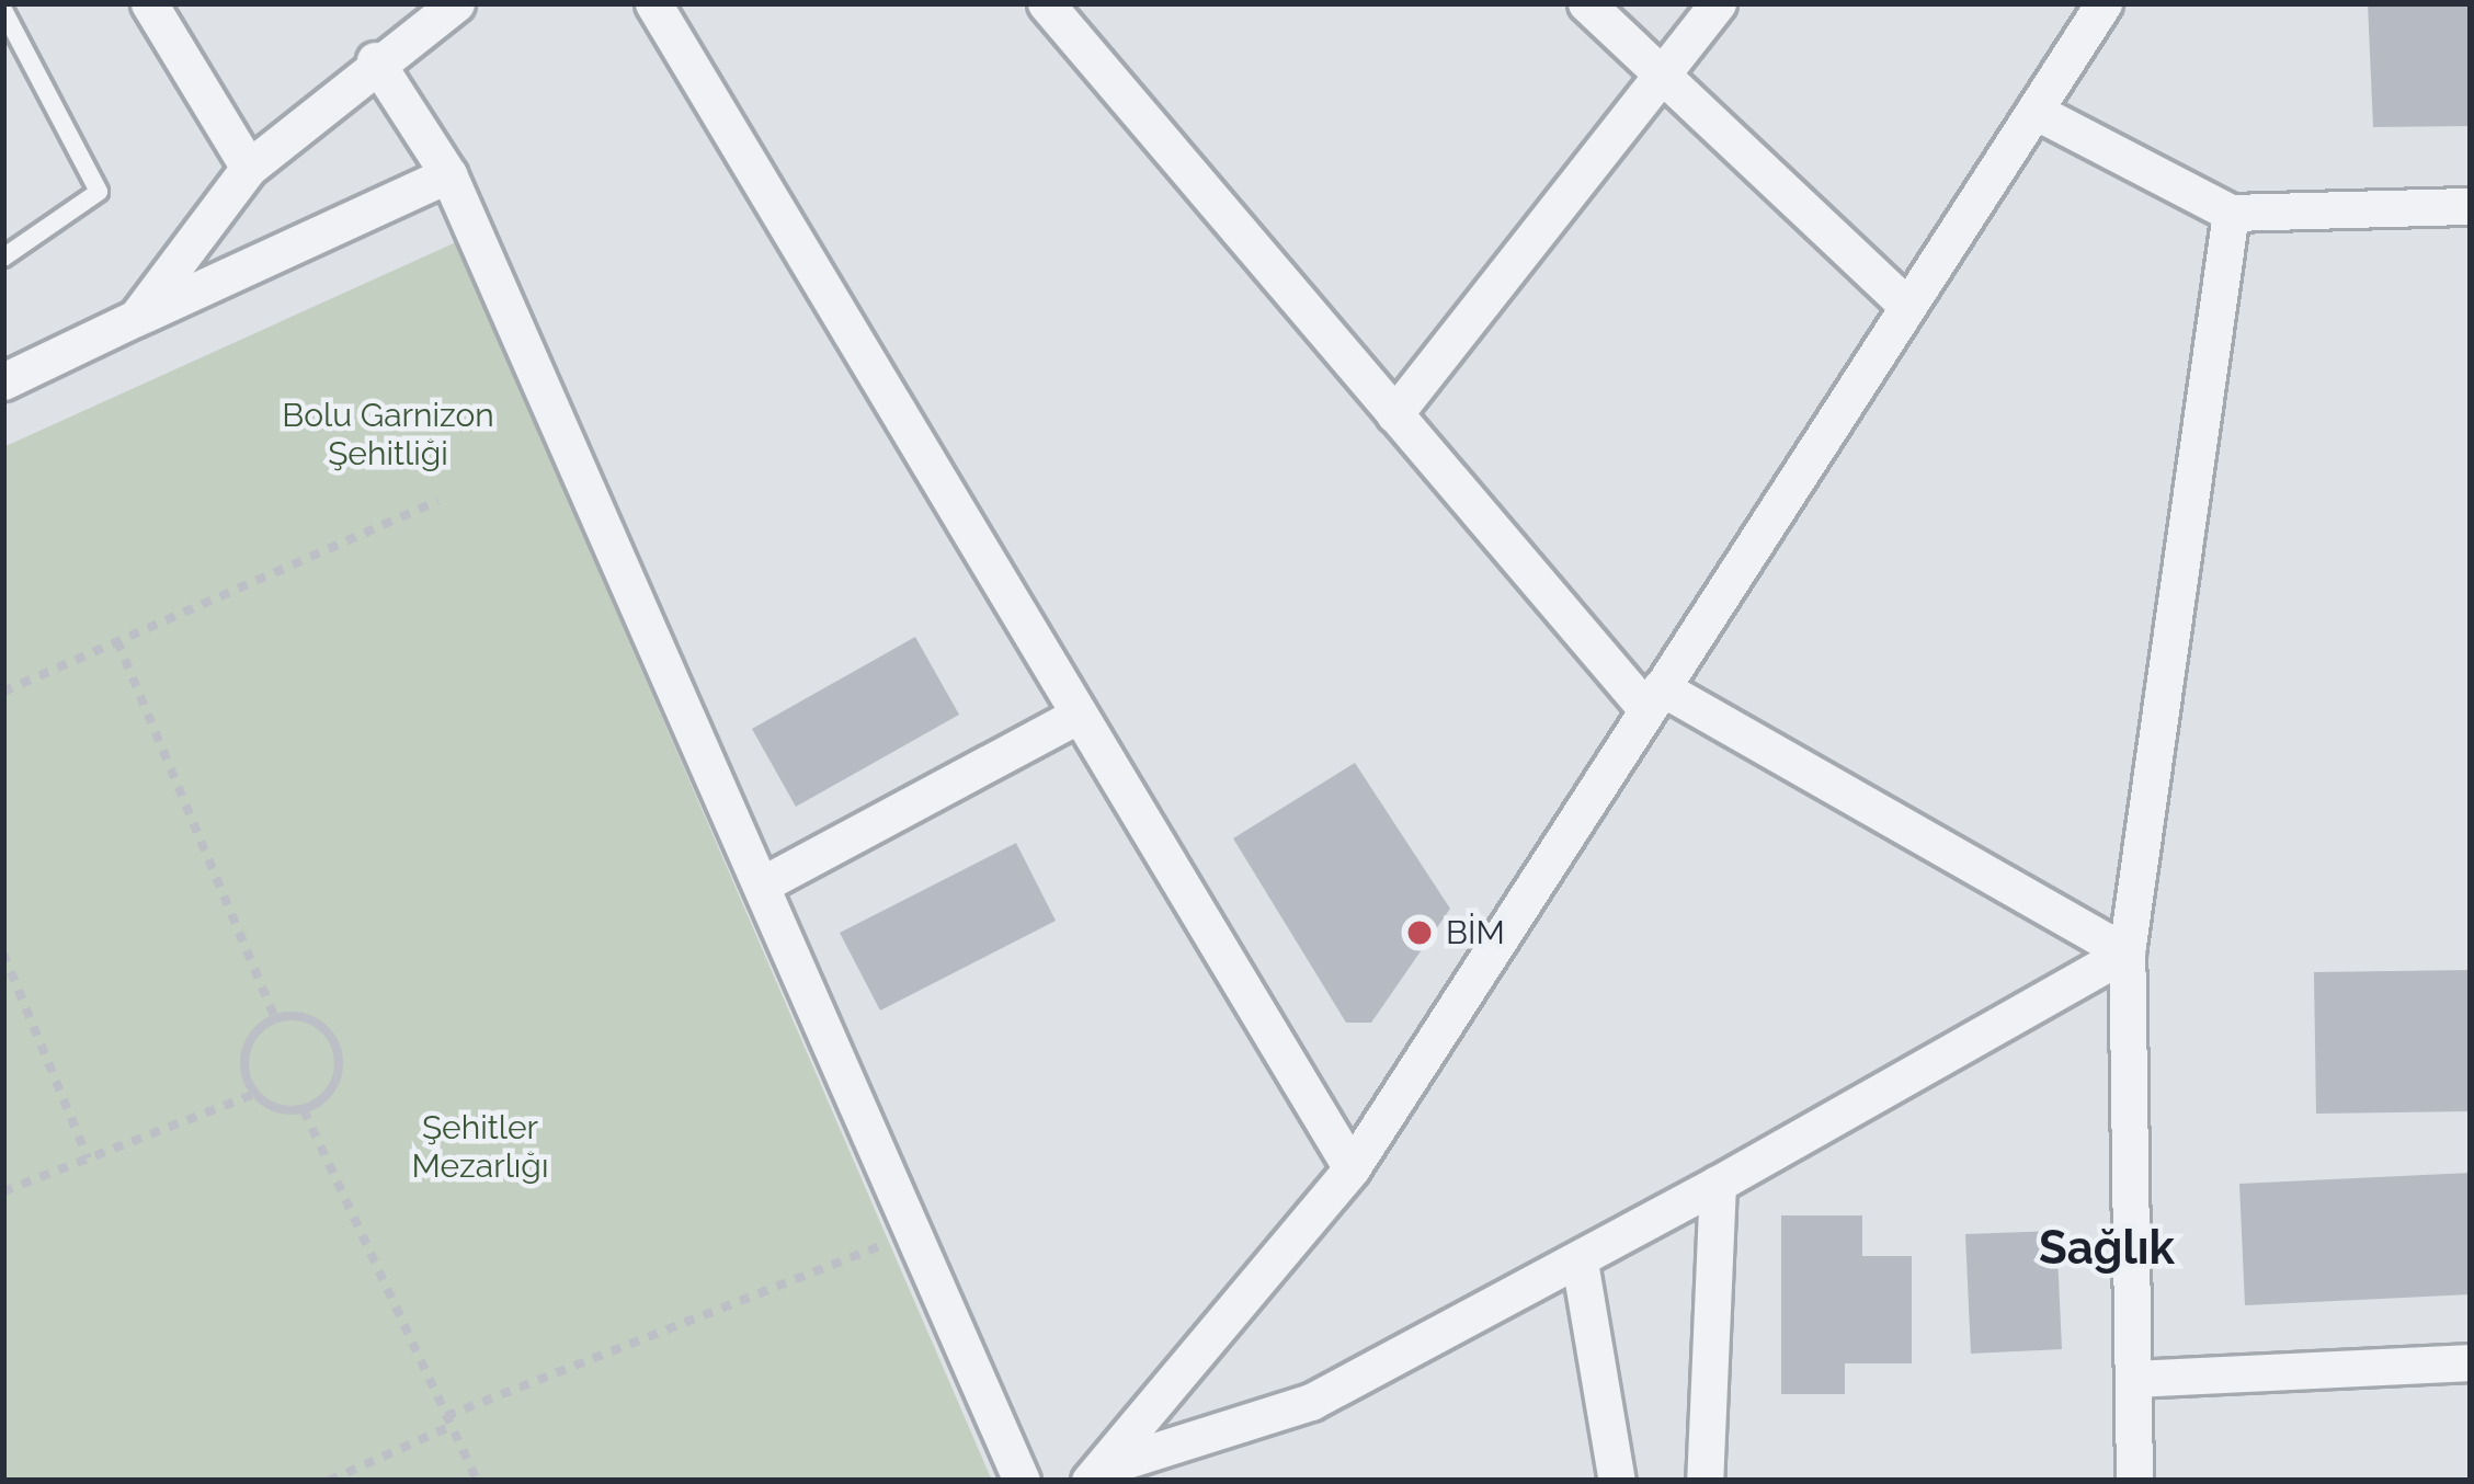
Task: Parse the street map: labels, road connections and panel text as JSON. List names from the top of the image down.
{
  "districts": ["Sağlık"],
  "parks": ["Bolu Garnizon Şehitliği", "Şehitler Mezarlığı"],
  "places": ["BİM"]
}
